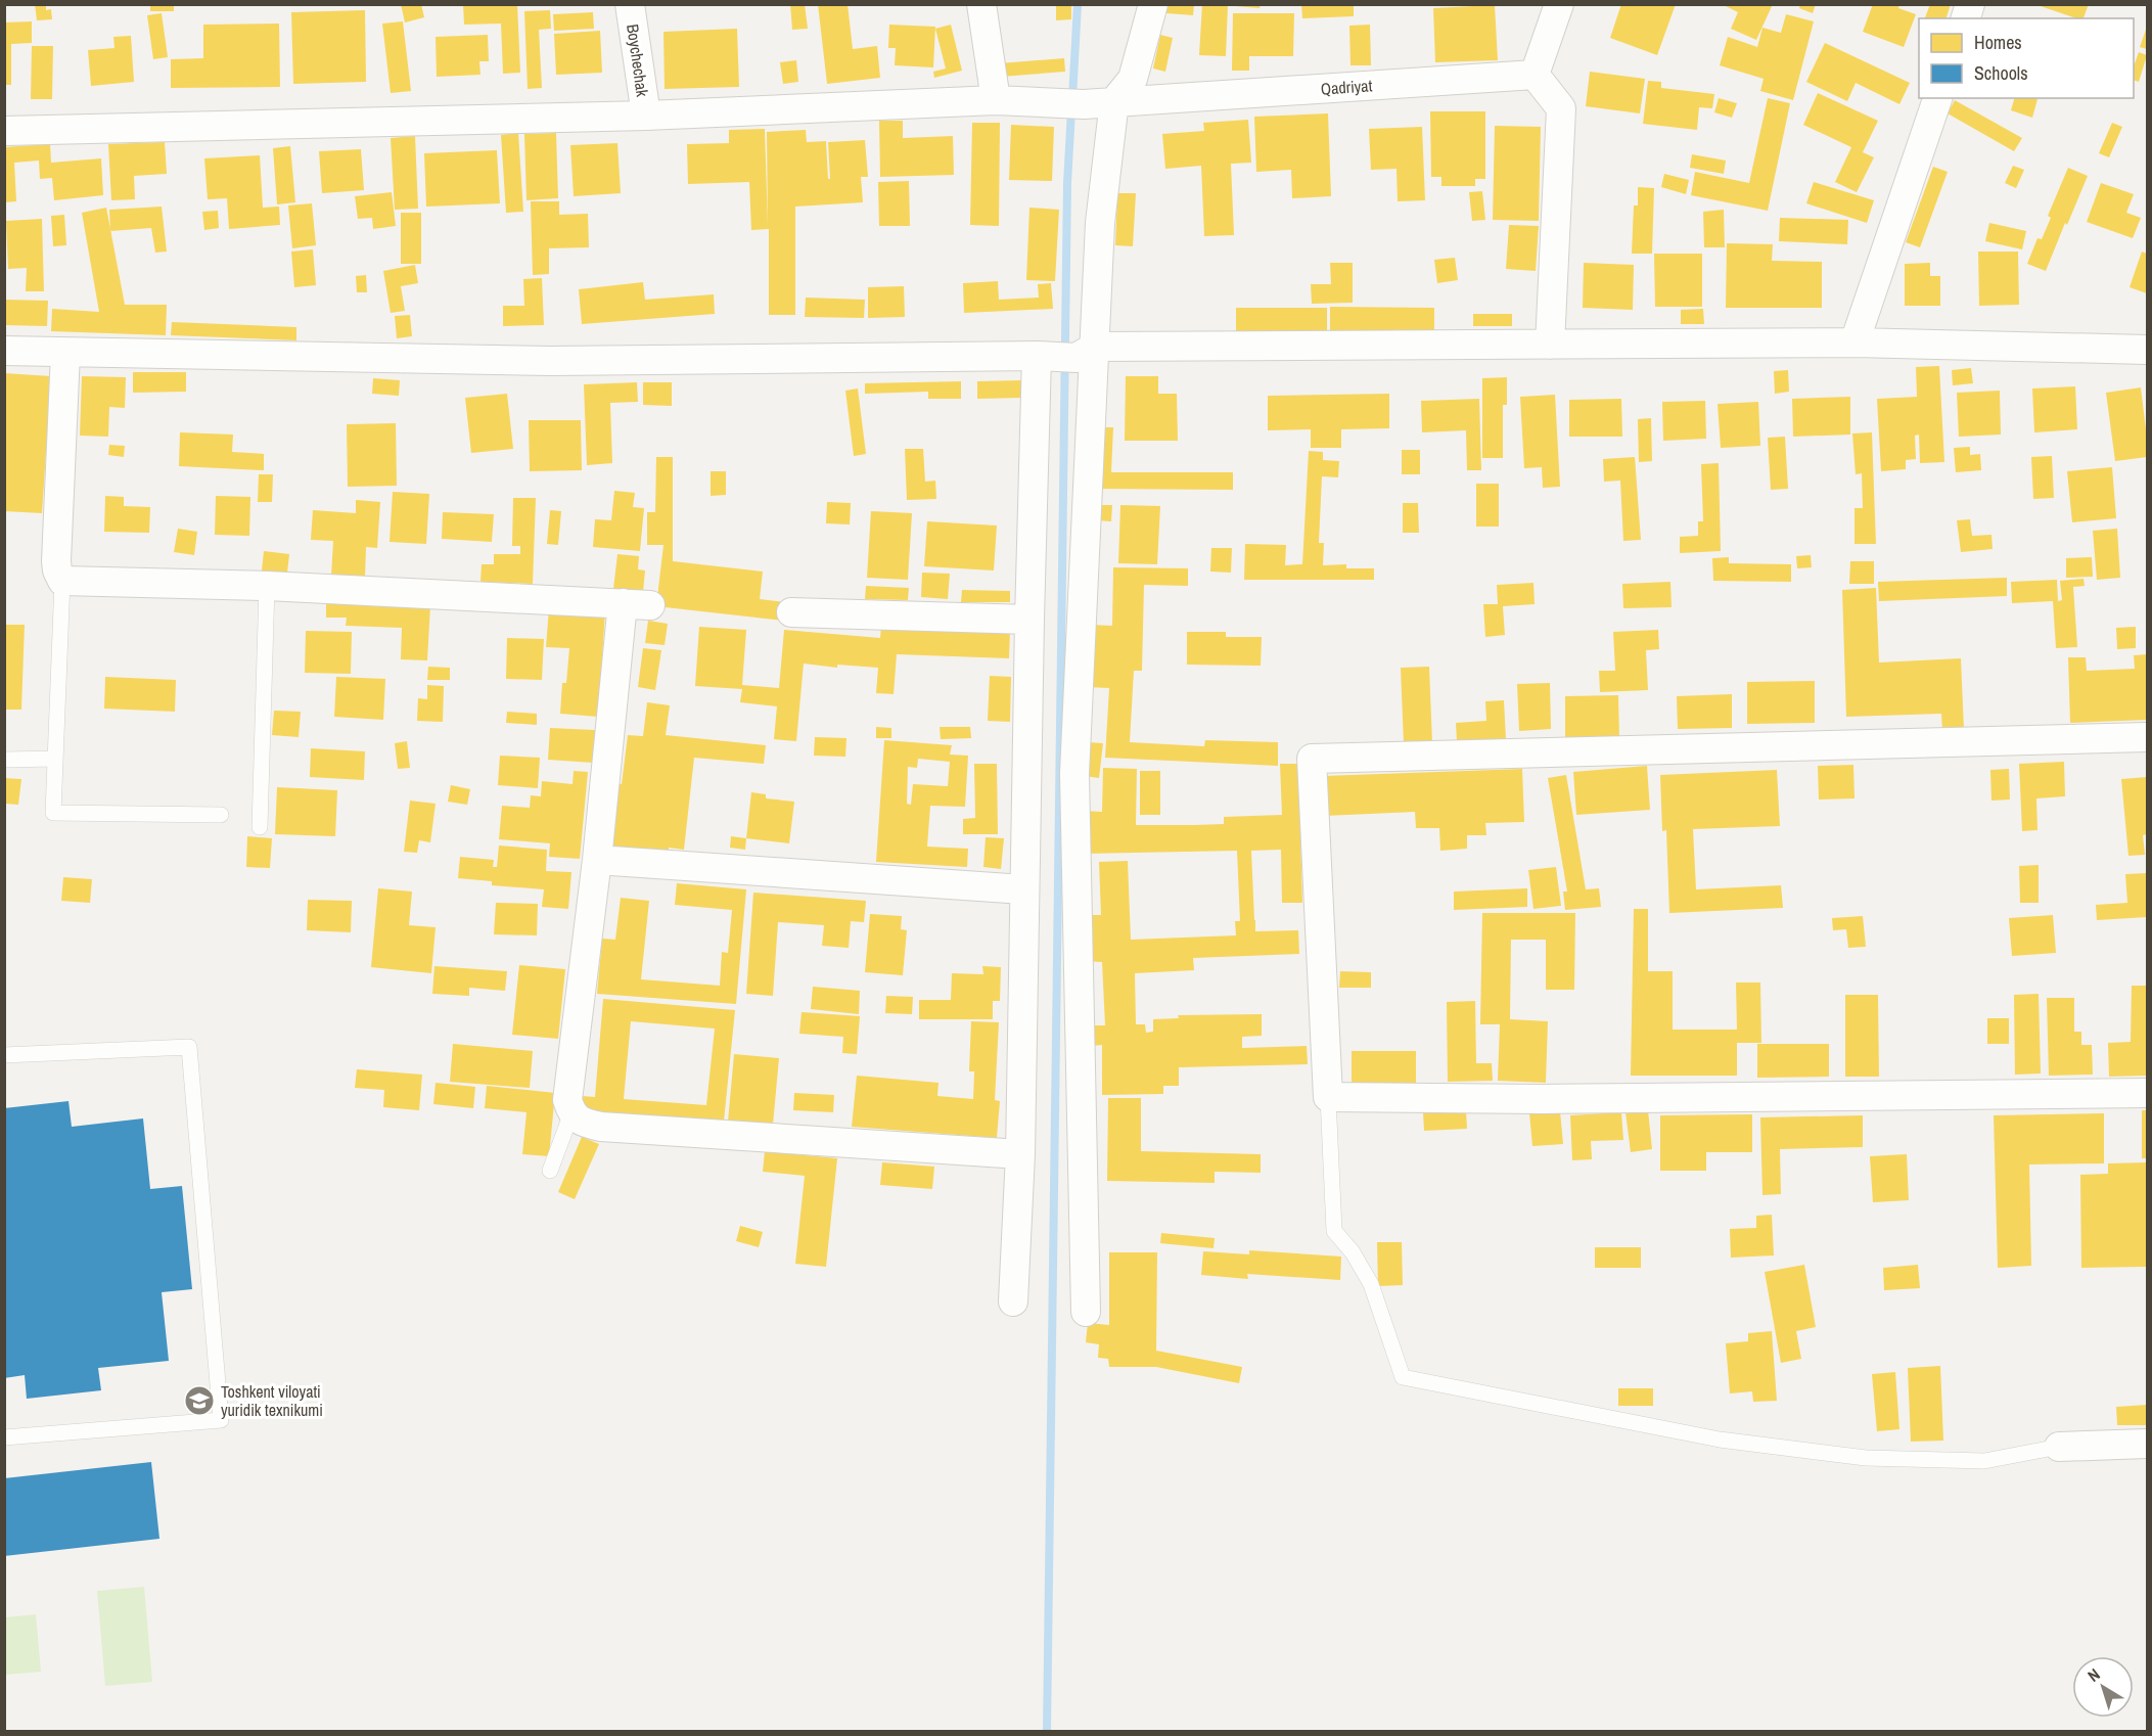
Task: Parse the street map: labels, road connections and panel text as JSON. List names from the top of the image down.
{
  "streets": {
    "street": ["Boychechak", "Qadriyat"]
  },
  "crossings": [
    ["Boychechak", "Qadriyat"]
  ],
  "places": {
    "school or university": ["Toshkent viloyati yuridik texnikumi"]
  },
  "legend": ["Homes", "Schools"],
  "north": "top left"
}
